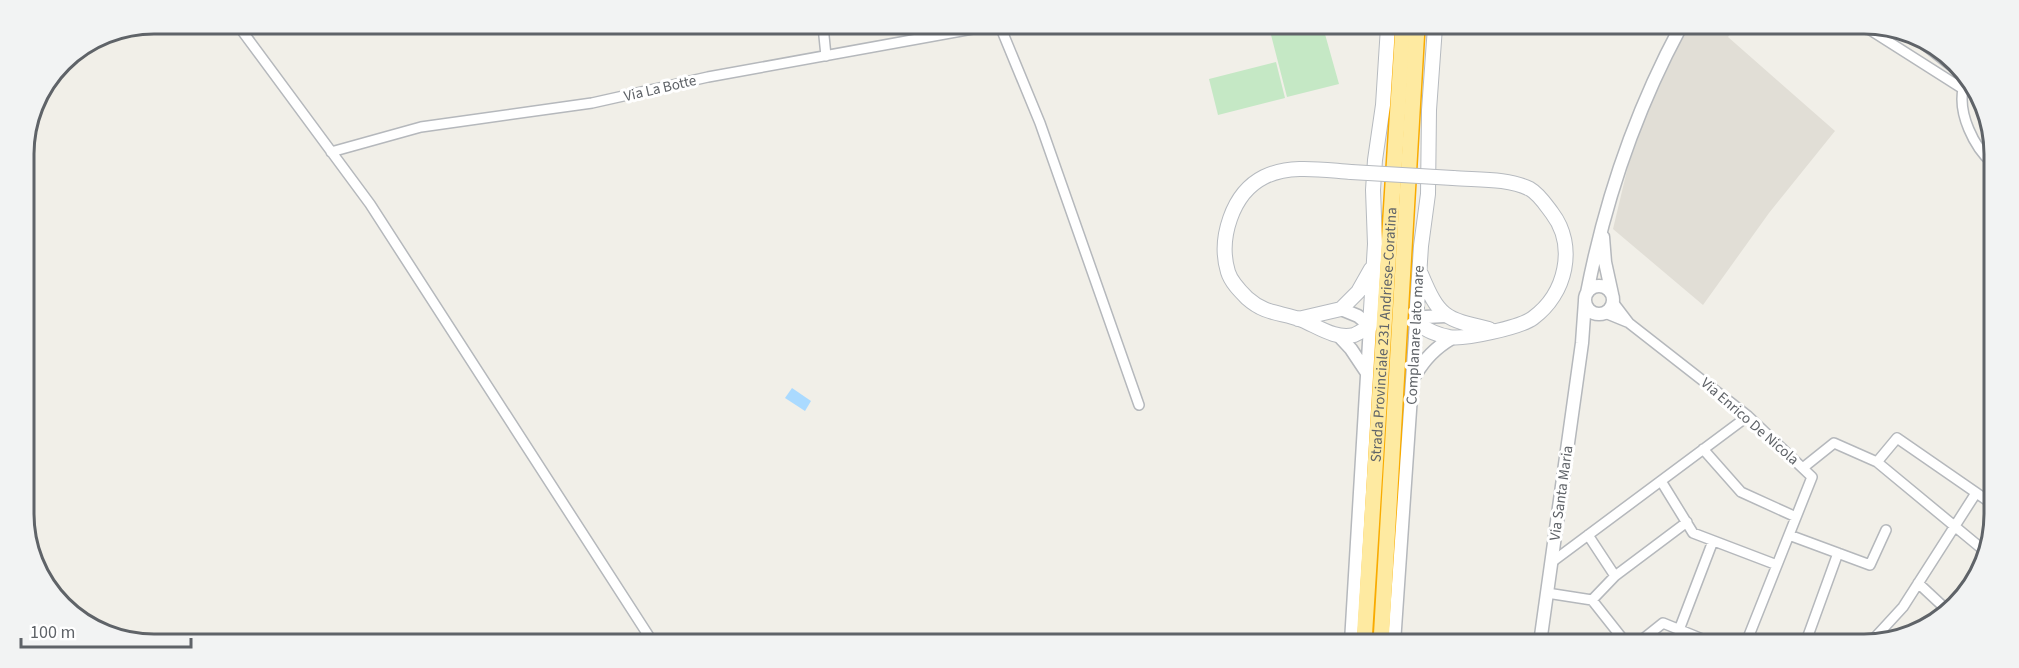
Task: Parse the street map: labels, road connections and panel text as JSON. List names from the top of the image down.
{
  "streets": {
    "highway": ["Strada Provinciale 231 Andriese-Coratina"],
    "main road": ["Complanare lato mare"],
    "street": ["Via La Botte", "Via Enrico De Nicola", "Via Santa Maria"]
  },
  "crossings": [
    ["Via Enrico De Nicola", "Via Santa Maria"]
  ],
  "scale_bar": "100 m"
}
